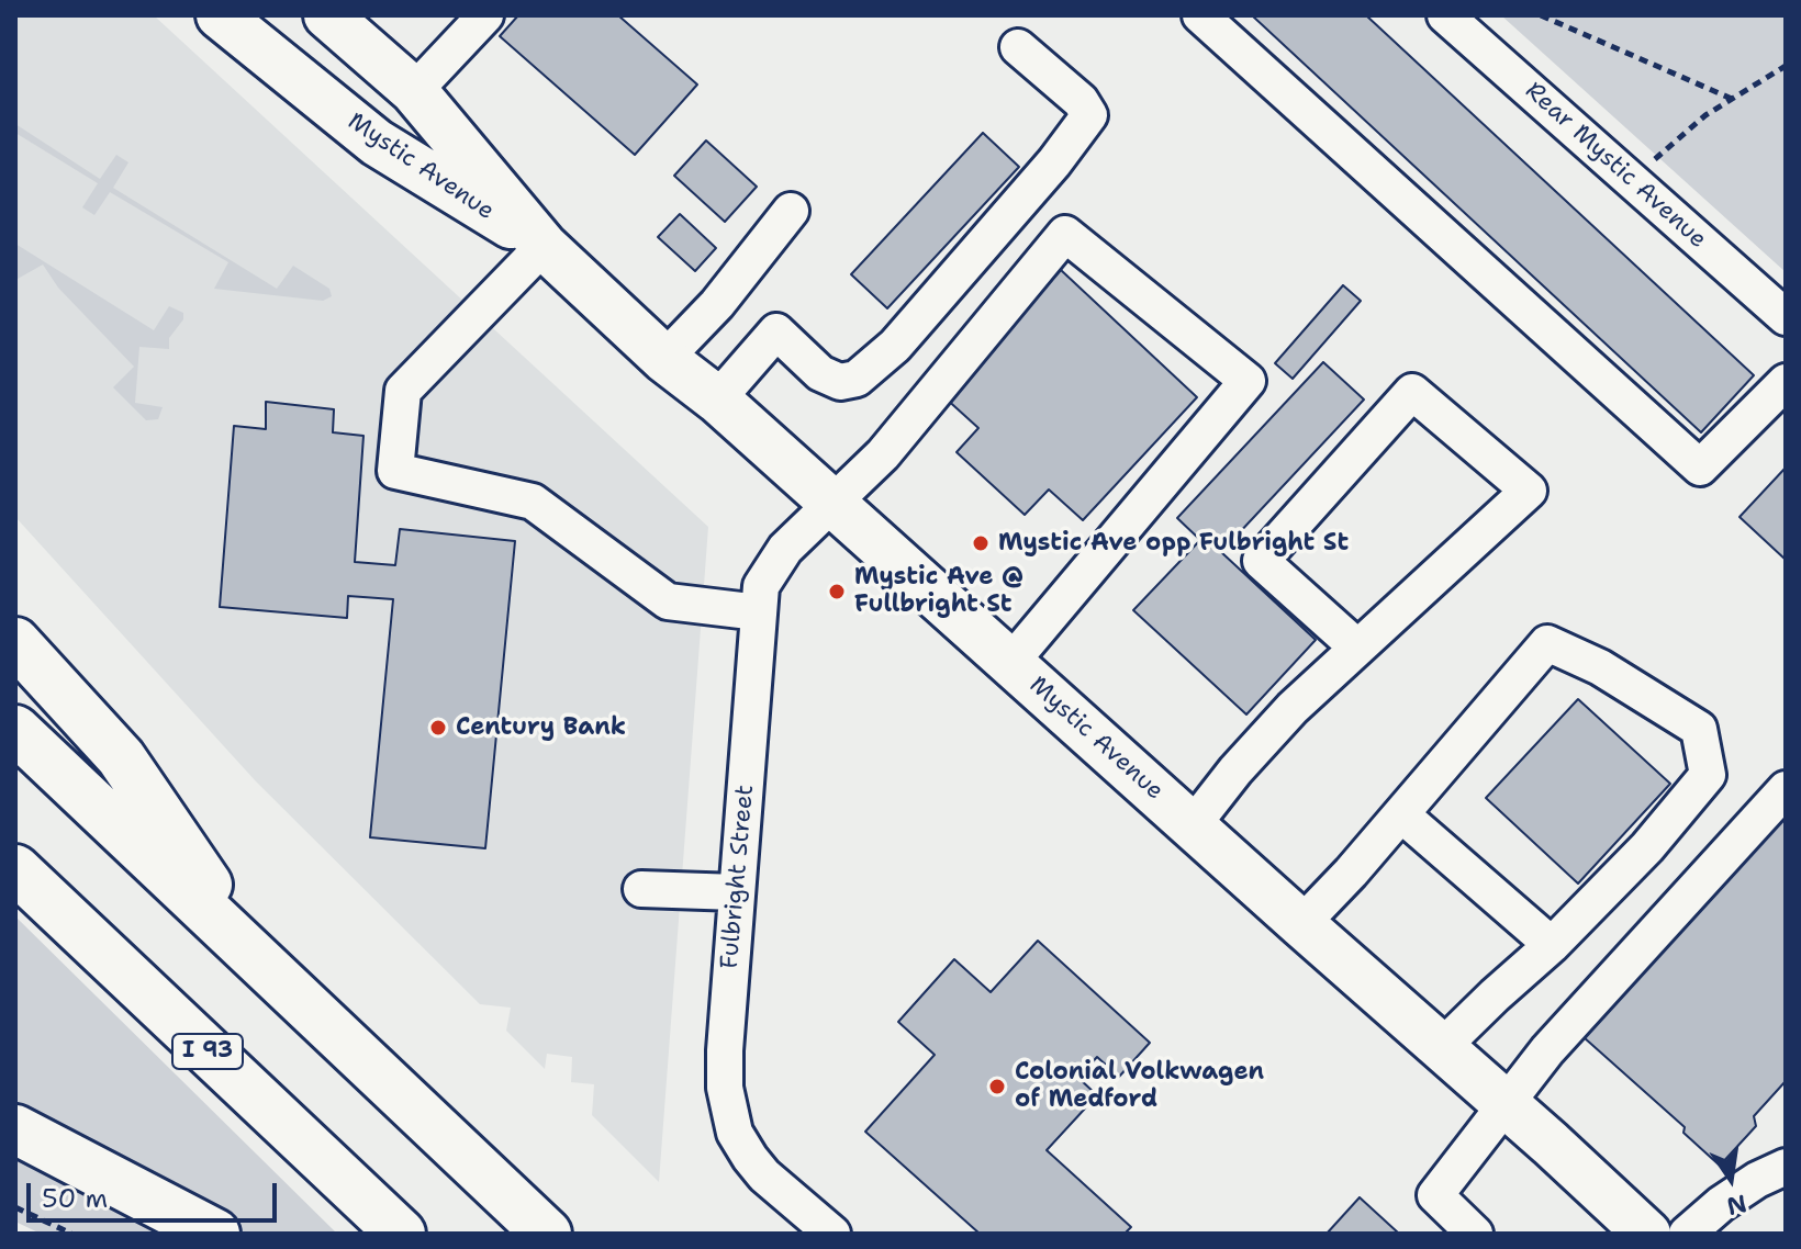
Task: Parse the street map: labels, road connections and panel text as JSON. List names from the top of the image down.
{
  "streets": {
    "highway": ["I 93"],
    "main road": ["Mystic Avenue"],
    "street": ["Rear Mystic Avenue", "Fulbright Street"]
  },
  "crossings": [
    ["Mystic Avenue", "Fulbright Street"]
  ],
  "places": [
    "Mystic Ave opp Fulbright St",
    "Mystic Ave @ Fullbright St",
    "Century Bank",
    "Colonial Volkwagen of Medford"
  ],
  "scale_bar": "50 m",
  "north": "bottom"
}
